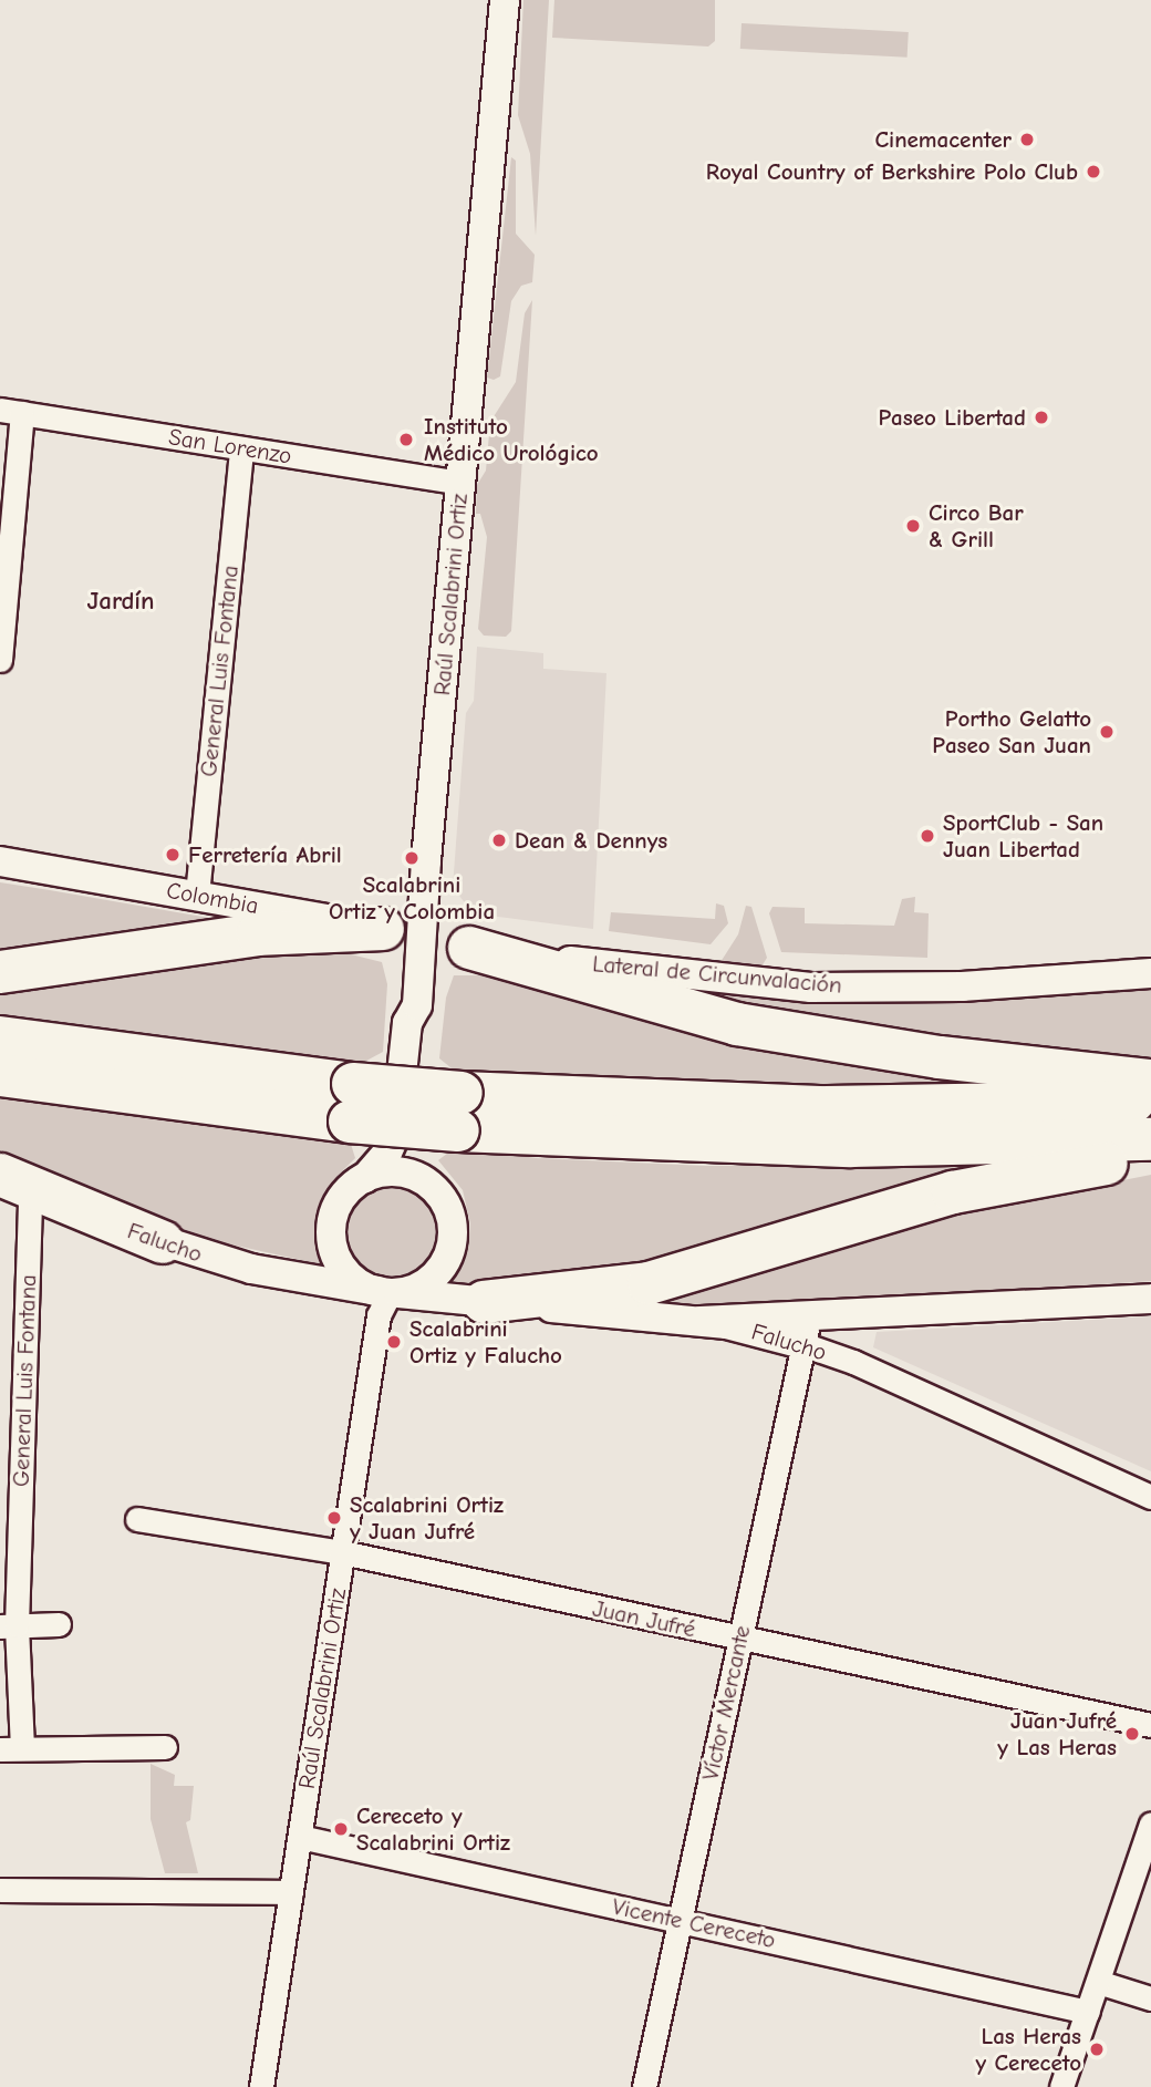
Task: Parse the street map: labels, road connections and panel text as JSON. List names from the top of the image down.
{
  "streets": {
    "street": [
      "San Lorenzo",
      "Raúl Scalabrini Ortiz",
      "General Luis Fontana",
      "Colombia",
      "Lateral de Circunvalación",
      "Falucho",
      "Juan Jufré",
      "Víctor Mercante",
      "Vicente Cereceto"
    ]
  },
  "crossings": [
    ["San Lorenzo", "Raúl Scalabrini Ortiz"],
    ["San Lorenzo", "General Luis Fontana"],
    ["Raúl Scalabrini Ortiz", "Colombia"],
    ["Raúl Scalabrini Ortiz", "Lateral de Circunvalación"],
    ["Raúl Scalabrini Ortiz", "Falucho"],
    ["Raúl Scalabrini Ortiz", "Juan Jufré"],
    ["Raúl Scalabrini Ortiz", "Vicente Cereceto"],
    ["General Luis Fontana", "Colombia"],
    ["Colombia", "Lateral de Circunvalación"],
    ["Falucho", "Víctor Mercante"],
    ["Juan Jufré", "Víctor Mercante"],
    ["Víctor Mercante", "Vicente Cereceto"]
  ],
  "districts": ["Jardín"],
  "places": [
    "Cinemacenter",
    "Royal Country of Berkshire Polo Club",
    "Paseo Libertad",
    "Instituto Médico Urológico",
    "Circo Bar & Grill",
    "Portho Gelatto Paseo San Juan",
    "SportClub - San Juan Libertad",
    "Dean & Dennys",
    "Ferretería Abril",
    "Scalabrini Ortiz y Colombia",
    "Scalabrini Ortiz y Falucho",
    "Scalabrini Ortiz y Juan Jufré",
    "Juan Jufré y Las Heras",
    "Cereceto y Scalabrini Ortiz",
    "Las Heras y Cereceto"
  ]
}
